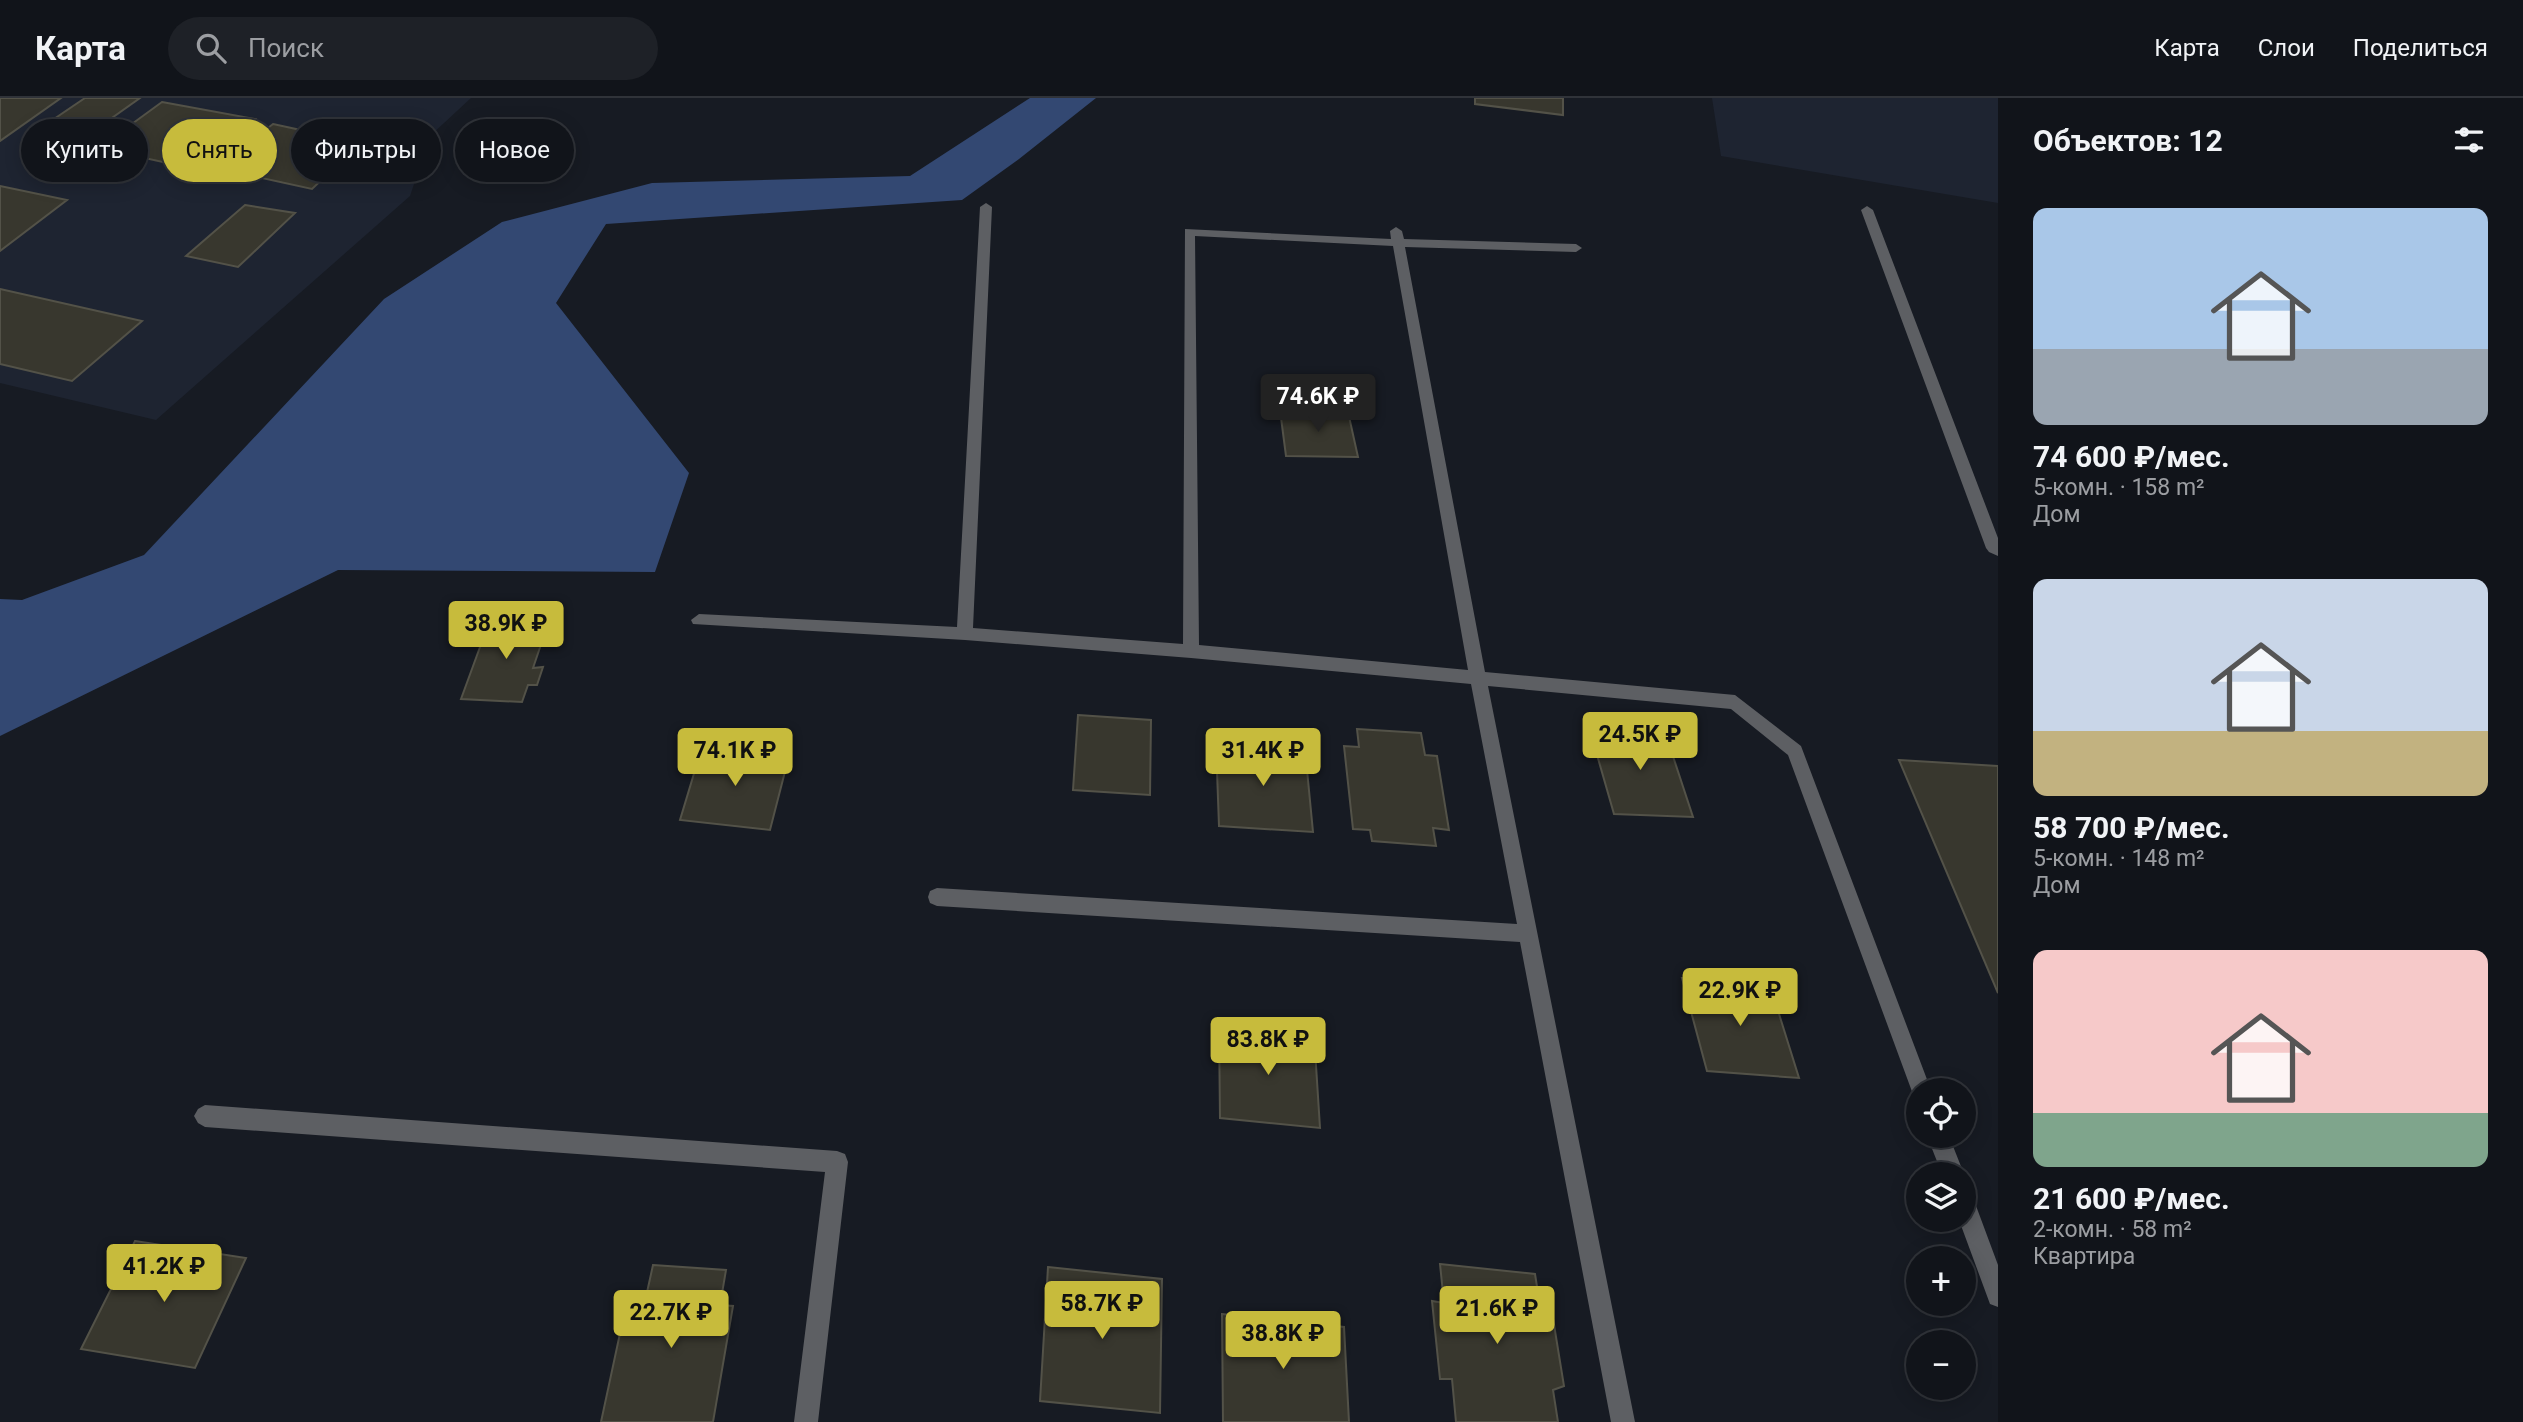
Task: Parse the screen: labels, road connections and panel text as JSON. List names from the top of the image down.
{
  "page": {
    "header": "Карта",
    "search": "Поиск",
    "nav": ["Карта", "Слои", "Поделиться"],
    "heading": "Объектов: 12",
    "chip": [
      "Купить",
      "Снять",
      "Фильтры",
      "Новое"
    ],
    "list": [
      {
        "name": "74 600 ₽/мес.",
        "note": "5-комн. · 158 m² · Дом"
      },
      {
        "name": "58 700 ₽/мес.",
        "note": "5-комн. · 148 m² · Дом"
      },
      {
        "name": "21 600 ₽/мес.",
        "note": "2-комн. · 58 m² · Квартира"
      }
    ],
    "price": [
      "74.6K ₽",
      "38.9K ₽",
      "24.5K ₽",
      "74.1K ₽",
      "31.4K ₽",
      "22.9K ₽",
      "83.8K ₽",
      "41.2K ₽",
      "58.7K ₽",
      "21.6K ₽",
      "22.7K ₽",
      "38.8K ₽"
    ],
    "map_buttons": ["+", "−"]
  }
}
